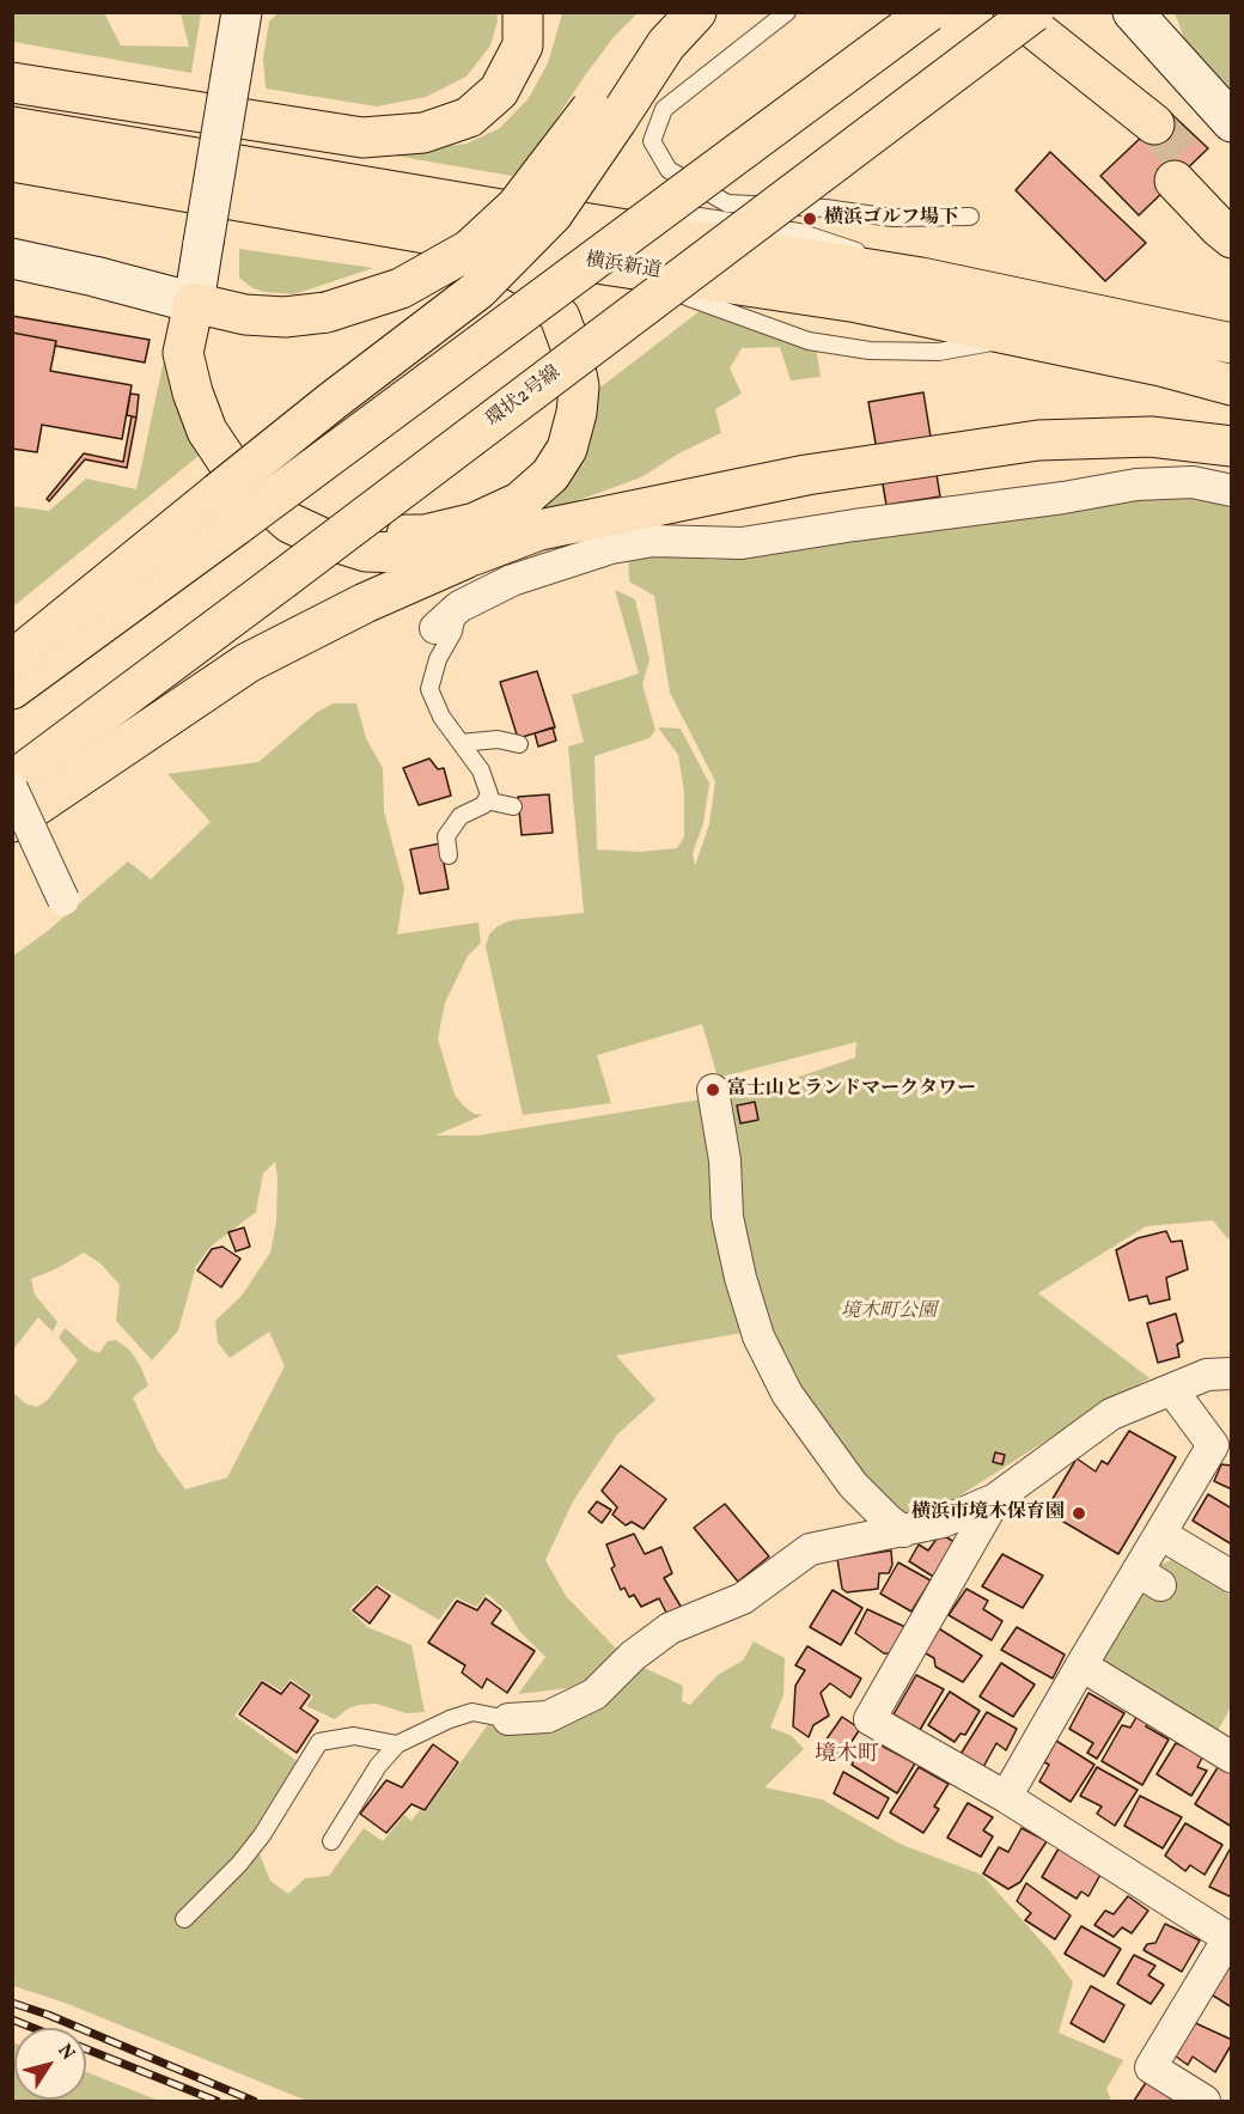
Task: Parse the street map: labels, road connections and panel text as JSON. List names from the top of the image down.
{
  "streets": {
    "main road": ["横浜新道", "環状2号線"]
  },
  "districts": ["境木町"],
  "parks": ["境木町公園"],
  "places": ["横浜ゴルフ場下", "富士山とランドマークタワー", "横浜市境木保育園"],
  "north": "top right"
}
